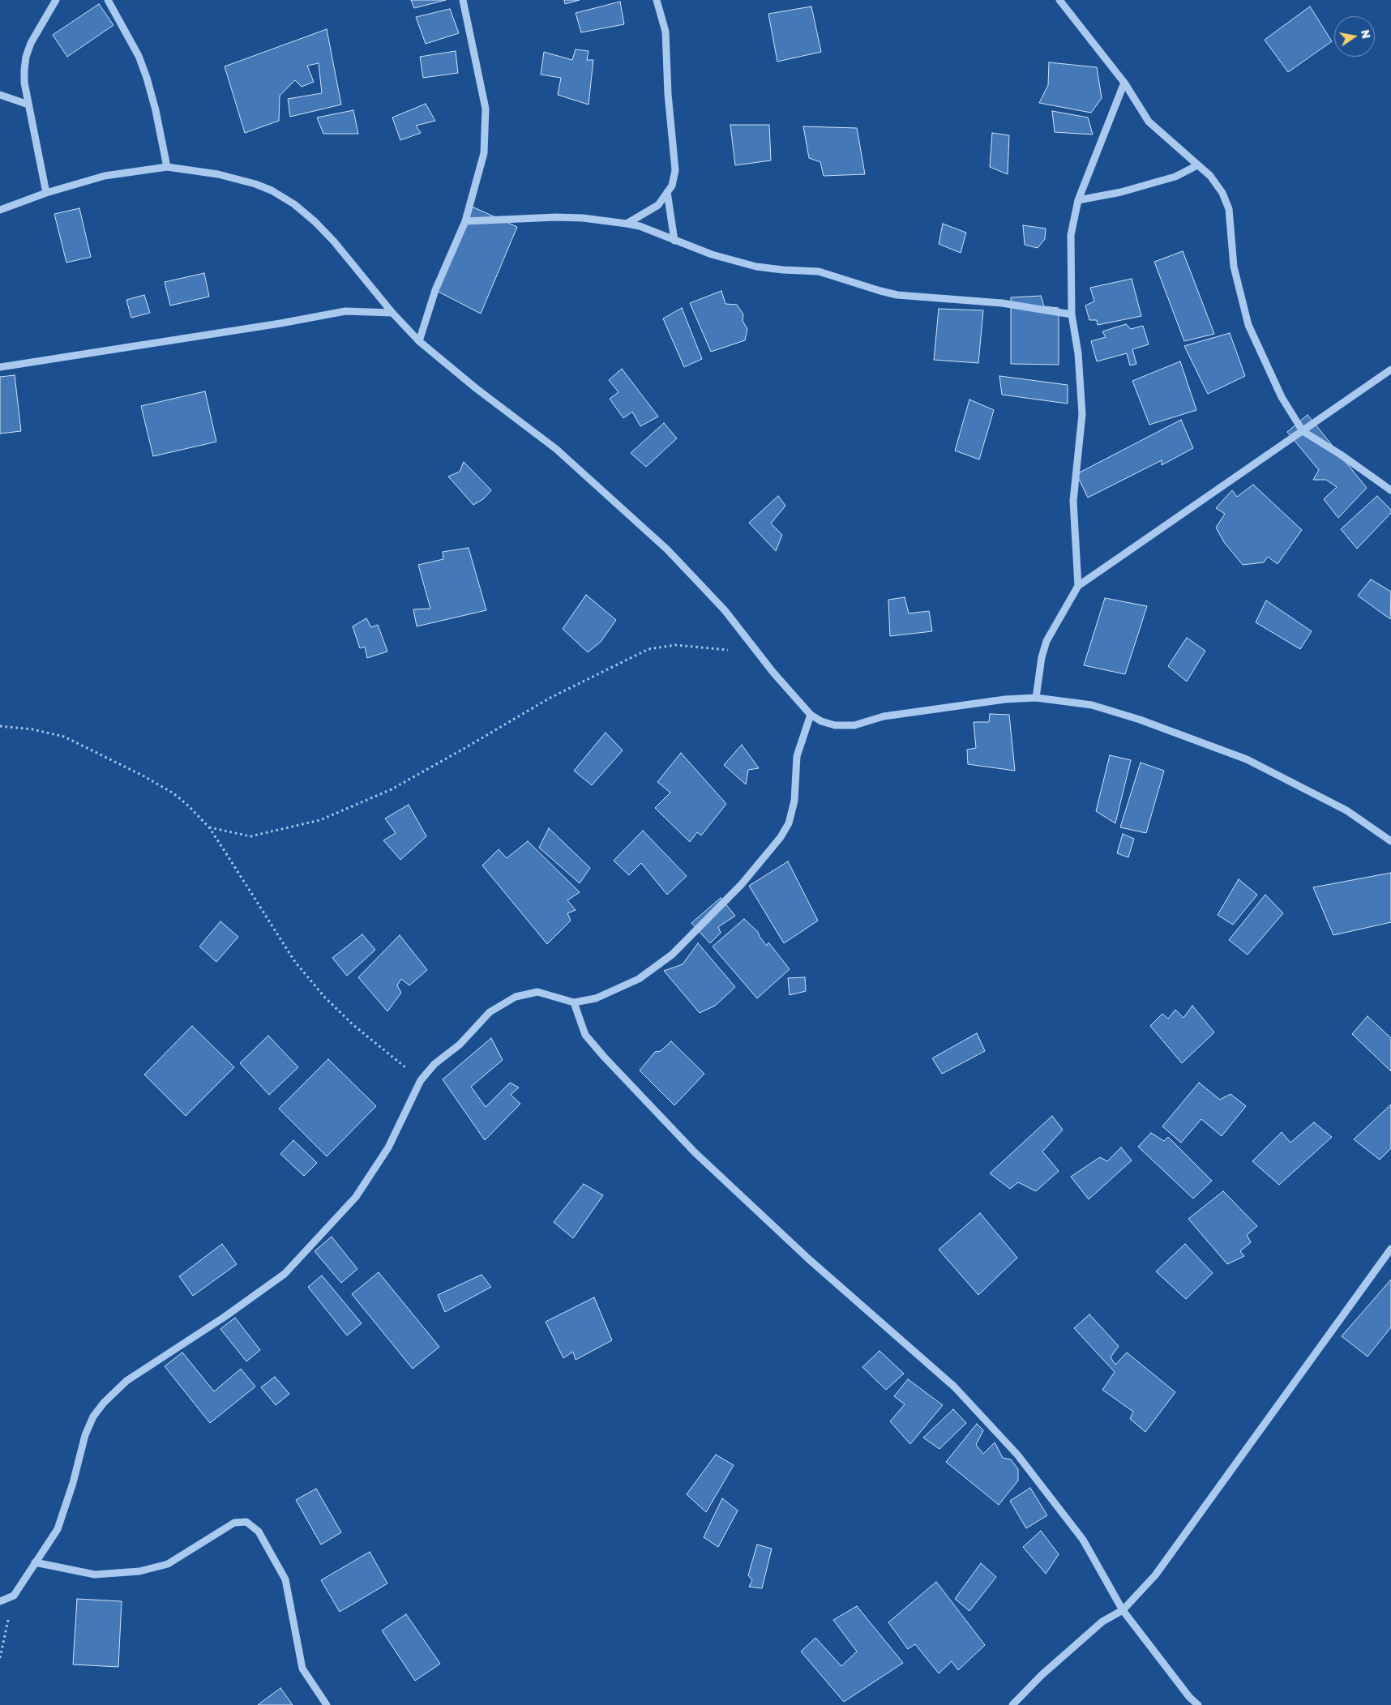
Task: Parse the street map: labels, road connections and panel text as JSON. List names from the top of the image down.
{
  "north": "right"
}
